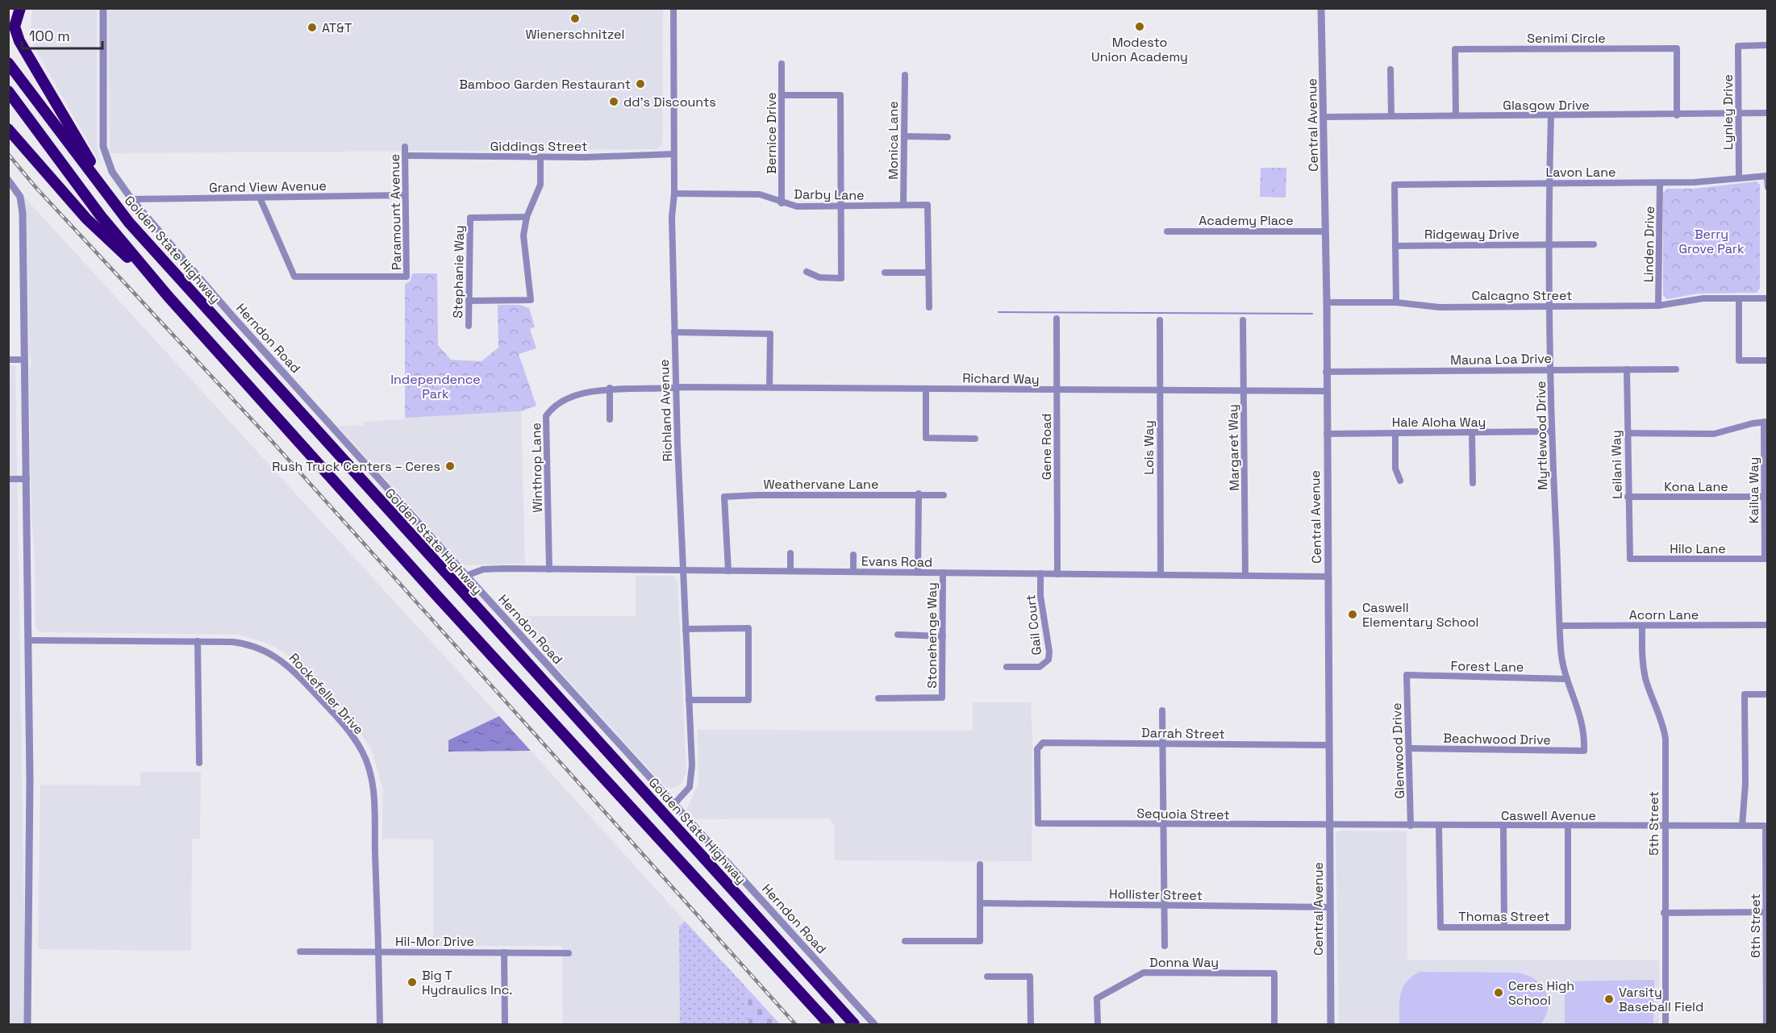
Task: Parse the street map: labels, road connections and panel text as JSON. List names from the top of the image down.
{
  "streets": {
    "highway": ["Golden State Highway"],
    "street": [
      "Senimi Circle",
      "Glasgow Drive",
      "Lynley Drive",
      "Central Avenue",
      "Bernice Drive",
      "Monica Lane",
      "Giddings Street",
      "Lavon Lane",
      "Grand View Avenue",
      "Darby Lane",
      "Paramount Avenue",
      "Academy Place",
      "Ridgeway Drive",
      "Linden Drive",
      "Stephanie Way",
      "Calcagno Street",
      "Herndon Road",
      "Mauna Loa Drive",
      "Richard Way",
      "Richland Avenue",
      "Hale Aloha Way",
      "Myrtlewood Drive",
      "Gene Road",
      "Lois Way",
      "Margaret Way",
      "Leilani Way",
      "Winthrop Lane",
      "Weathervane Lane",
      "Kona Lane",
      "Kailua Way",
      "Hilo Lane",
      "Evans Road",
      "Acorn Lane",
      "Gail Court",
      "Stonehenge Way",
      "Forest Lane",
      "Rockefeller Drive",
      "Darrah Street",
      "Beachwood Drive",
      "Glenwood Drive",
      "Sequoia Street",
      "Caswell Avenue",
      "5th Street",
      "Hollister Street",
      "Thomas Street",
      "6th Street",
      "Hil-Mor Drive",
      "Donna Way"
    ]
  },
  "crossings": [
    ["Senimi Circle", "Glasgow Drive"],
    ["Glasgow Drive", "Lynley Drive"],
    ["Glasgow Drive", "Central Avenue"],
    ["Glasgow Drive", "Myrtlewood Drive"],
    ["Lynley Drive", "Lavon Lane"],
    ["Central Avenue", "Academy Place"],
    ["Central Avenue", "Calcagno Street"],
    ["Central Avenue", "Mauna Loa Drive"],
    ["Central Avenue", "Richard Way"],
    ["Central Avenue", "Hale Aloha Way"],
    ["Central Avenue", "Evans Road"],
    ["Central Avenue", "Darrah Street"],
    ["Central Avenue", "Sequoia Street"],
    ["Central Avenue", "Caswell Avenue"],
    ["Central Avenue", "Hollister Street"],
    ["Bernice Drive", "Darby Lane"],
    ["Monica Lane", "Darby Lane"],
    ["Giddings Street", "Paramount Avenue"],
    ["Giddings Street", "Richland Avenue"],
    ["Lavon Lane", "Ridgeway Drive"],
    ["Lavon Lane", "Linden Drive"],
    ["Lavon Lane", "Myrtlewood Drive"],
    ["Grand View Avenue", "Paramount Avenue"],
    ["Grand View Avenue", "Herndon Road"],
    ["Darby Lane", "Richland Avenue"],
    ["Ridgeway Drive", "Myrtlewood Drive"],
    ["Linden Drive", "Calcagno Street"],
    ["Calcagno Street", "Myrtlewood Drive"],
    ["Herndon Road", "Richland Avenue"],
    ["Herndon Road", "Evans Road"],
    ["Mauna Loa Drive", "Myrtlewood Drive"],
    ["Mauna Loa Drive", "Leilani Way"],
    ["Richard Way", "Richland Avenue"],
    ["Richard Way", "Gene Road"],
    ["Richard Way", "Lois Way"],
    ["Richard Way", "Margaret Way"],
    ["Richard Way", "Winthrop Lane"],
    ["Richland Avenue", "Winthrop Lane"],
    ["Richland Avenue", "Evans Road"],
    ["Hale Aloha Way", "Myrtlewood Drive"],
    ["Myrtlewood Drive", "Acorn Lane"],
    ["Myrtlewood Drive", "Forest Lane"],
    ["Myrtlewood Drive", "Beachwood Drive"],
    ["Gene Road", "Evans Road"],
    ["Lois Way", "Evans Road"],
    ["Margaret Way", "Evans Road"],
    ["Leilani Way", "Kona Lane"],
    ["Leilani Way", "Hilo Lane"],
    ["Winthrop Lane", "Evans Road"],
    ["Weathervane Lane", "Evans Road"],
    ["Kona Lane", "Kailua Way"],
    ["Kailua Way", "Hilo Lane"],
    ["Evans Road", "Gail Court"],
    ["Evans Road", "Stonehenge Way"],
    ["Acorn Lane", "5th Street"],
    ["Forest Lane", "Glenwood Drive"],
    ["Rockefeller Drive", "Hil-Mor Drive"],
    ["Darrah Street", "Sequoia Street"],
    ["Beachwood Drive", "Glenwood Drive"],
    ["Glenwood Drive", "Caswell Avenue"],
    ["Sequoia Street", "Caswell Avenue"],
    ["Caswell Avenue", "5th Street"],
    ["Caswell Avenue", "Thomas Street"],
    ["Caswell Avenue", "6th Street"]
  ],
  "parks": ["Berry Grove Park", "Independence Park"],
  "places": [
    "Wienerschnitzel",
    "Modesto Union Academy",
    "AT&T",
    "Bamboo Garden Restaurant",
    "dd's Discounts",
    "Rush Truck Centers – Ceres",
    "Caswell Elementary School",
    "Big T Hydraulics Inc.",
    "Ceres High School",
    "Varsity Baseball Field"
  ],
  "scale_bar": "100 m"
}
